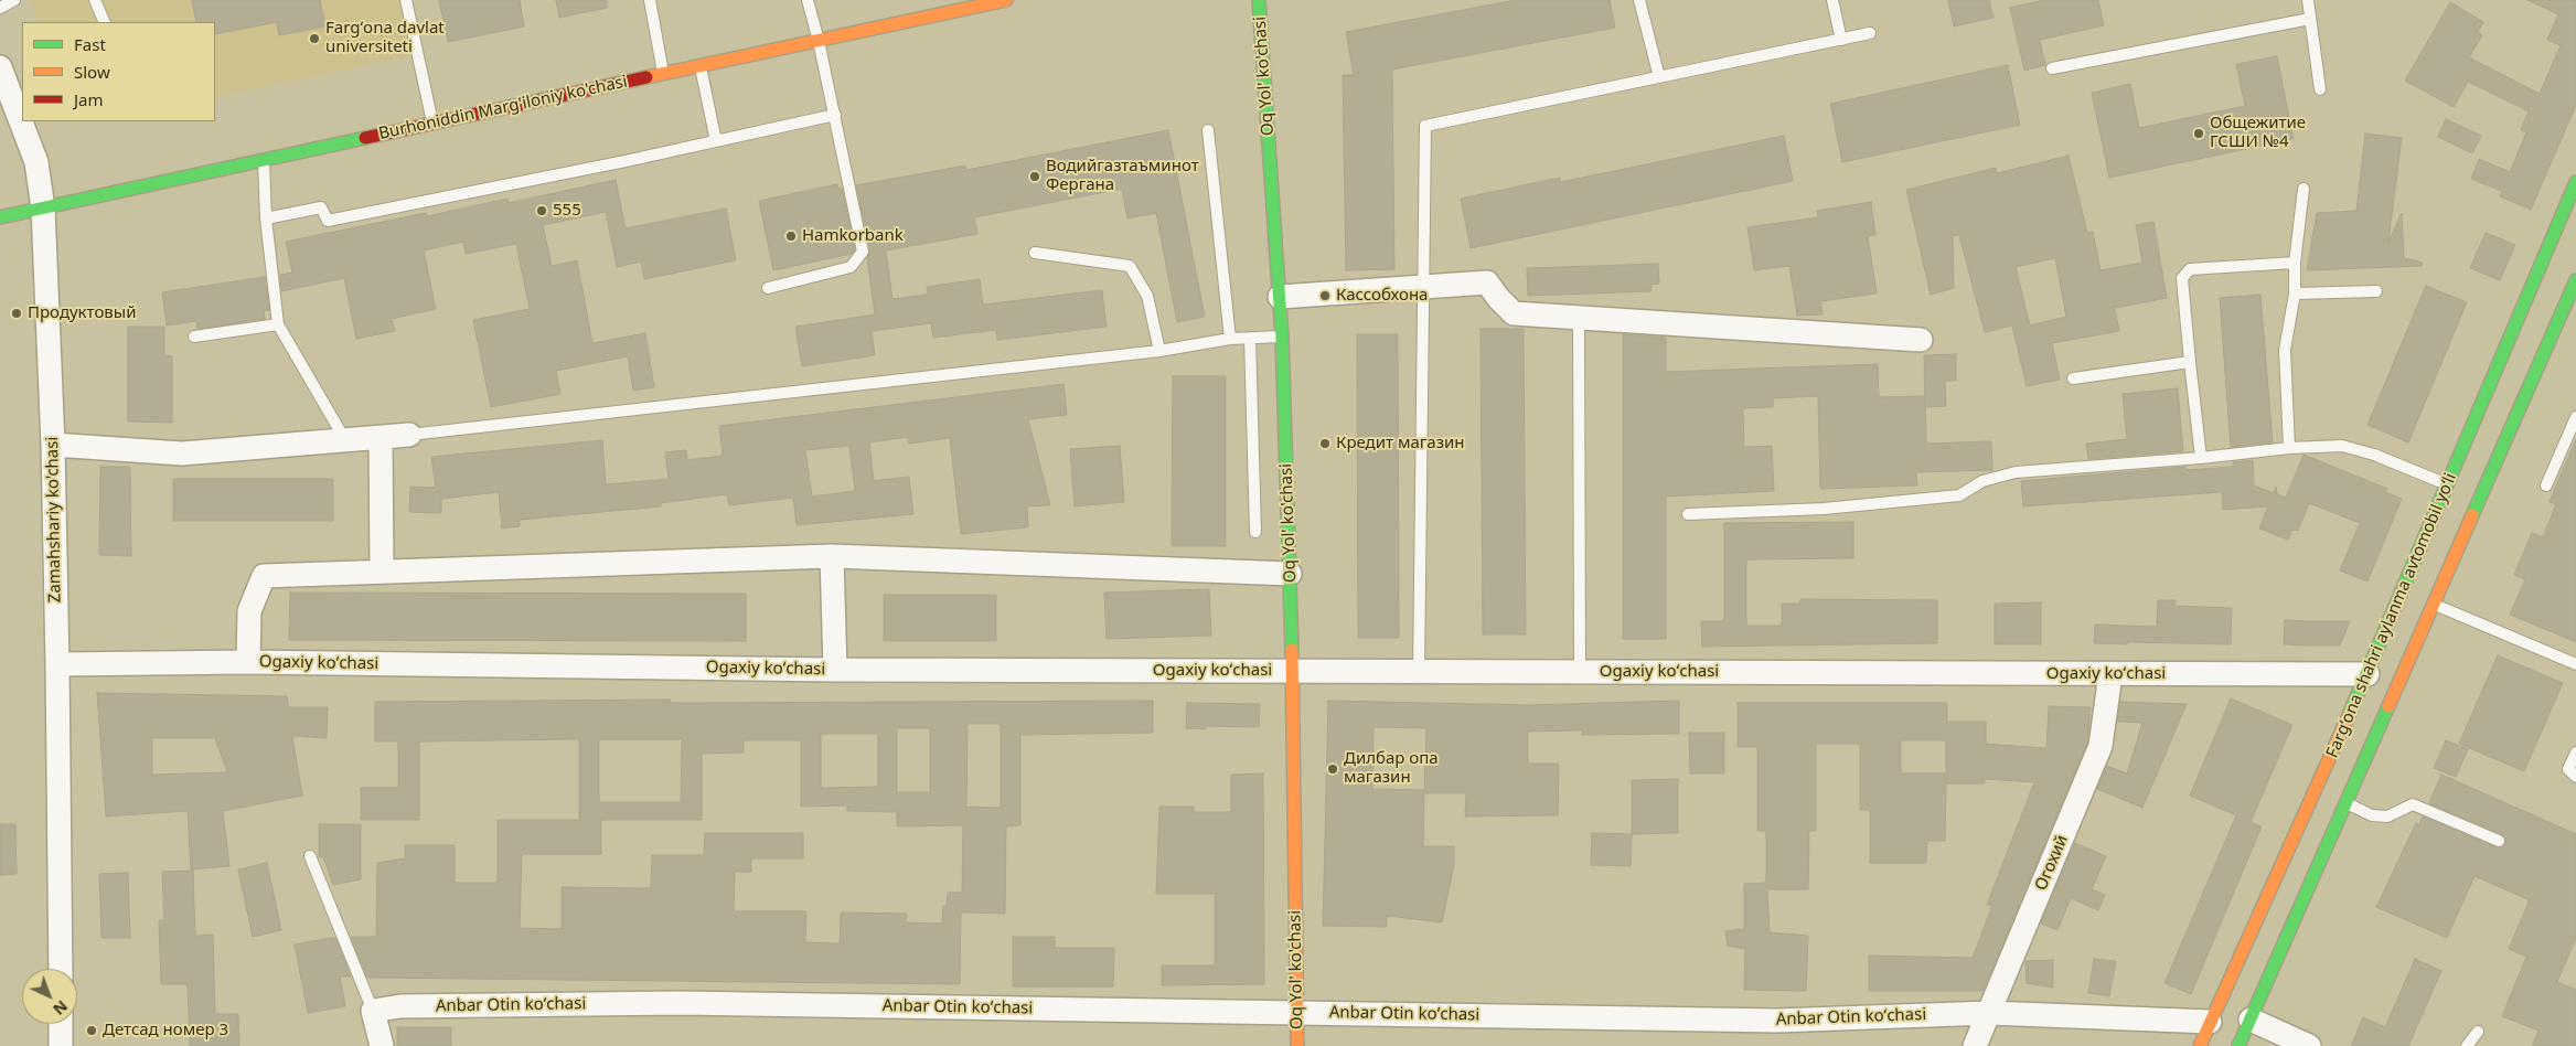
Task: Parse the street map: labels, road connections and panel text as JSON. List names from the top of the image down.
{
  "streets": {
    "main road": ["Oq Yol' ko'chasi", "Burhoniddin Marg'iloniy ko'chasi", "Fargʻona shahri aylanma avtomobil yoʻli"],
    "street": [
      "Zamahshariy ko'chasi",
      "Ogaxiy koʻchasi",
      "Огохий",
      "Anbar Otin koʻchasi"
    ]
  },
  "crossings": [
    ["Oq Yol' ko'chasi", "Ogaxiy koʻchasi"],
    ["Oq Yol' ko'chasi", "Anbar Otin koʻchasi"],
    ["Burhoniddin Marg'iloniy ko'chasi", "Zamahshariy ko'chasi"],
    ["Zamahshariy ko'chasi", "Ogaxiy koʻchasi"],
    ["Fargʻona shahri aylanma avtomobil yoʻli", "Ogaxiy koʻchasi"],
    ["Fargʻona shahri aylanma avtomobil yoʻli", "Anbar Otin koʻchasi"],
    ["Ogaxiy koʻchasi", "Огохий"],
    ["Огохий", "Anbar Otin koʻchasi"]
  ],
  "places": [
    "Fargʻona davlat universiteti",
    "Общежитие ГСШИ №4",
    "Водийгазтаъминот Фергана",
    "555",
    "Hamkorbank",
    "Кассобхона",
    "Продуктовый",
    "Кредит магазин",
    "Дилбар опа магазин",
    "Детсад номер 3"
  ],
  "legend": ["Fast", "Slow", "Jam"],
  "north": "bottom right"
}
